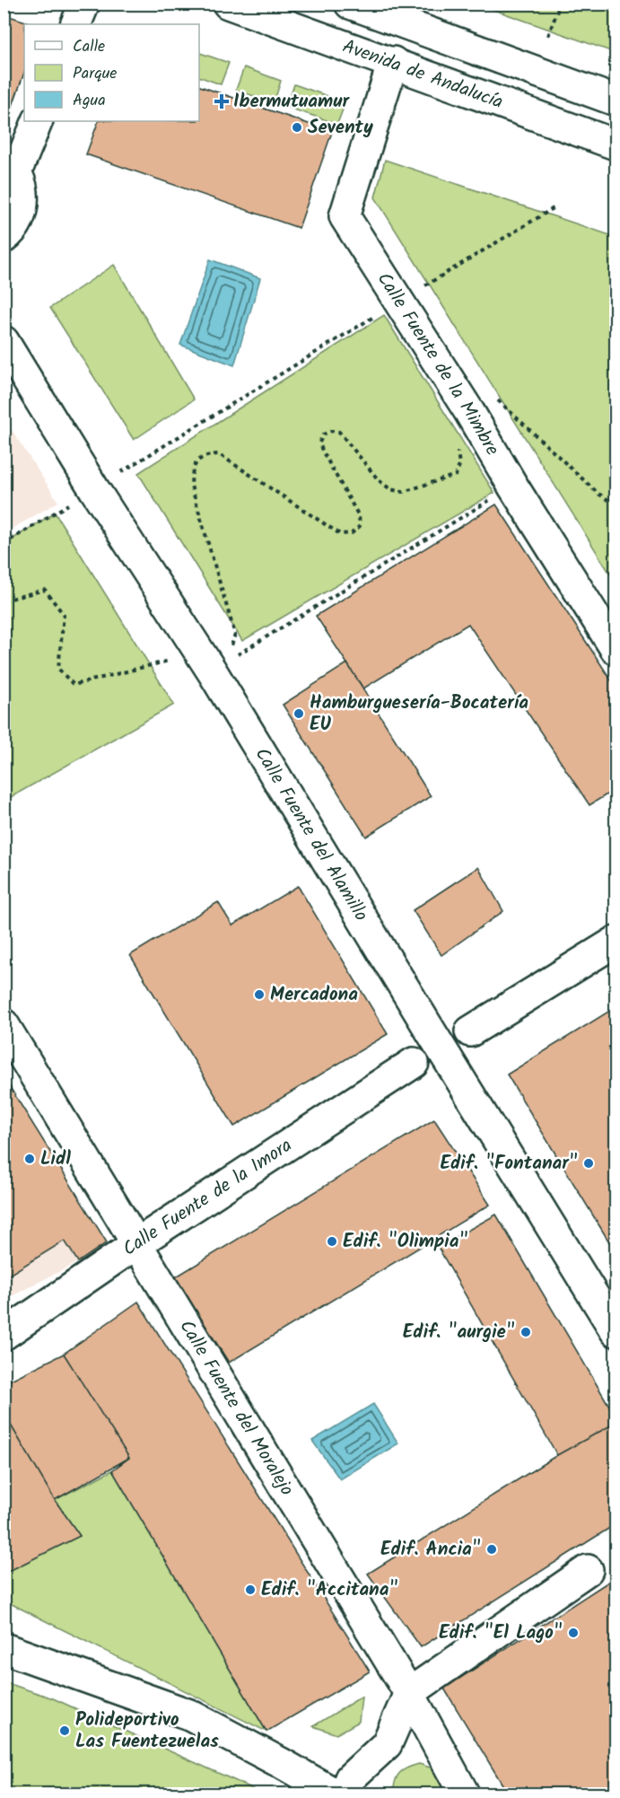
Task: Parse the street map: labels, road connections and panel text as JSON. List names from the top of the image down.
{
  "streets": {
    "street": [
      "Avenida de Andalucía",
      "Calle Fuente de la Mimbre",
      "Calle Fuente del Alamillo",
      "Calle Fuente de la Imora",
      "Calle Fuente del Moralejo"
    ]
  },
  "crossings": [
    ["Avenida de Andalucía", "Calle Fuente de la Mimbre"],
    ["Calle Fuente de la Imora", "Calle Fuente del Moralejo"]
  ],
  "places": {
    "health": ["Ibermutuamur"],
    "other": [
      "Seventy",
      "Hamburguesería-Bocatería EU",
      "Mercadona",
      "Lidl",
      "Edif. \"Fontanar\"",
      "Edif. \"Olimpia\"",
      "Edif. \"aurgie\"",
      "Edif. Ancia\"",
      "Edif. \"Accitana\"",
      "Edif. \"El Lago\"",
      "Polideportivo Las Fuentezuelas"
    ]
  },
  "legend": ["Calle", "Parque", "Agua"]
}
